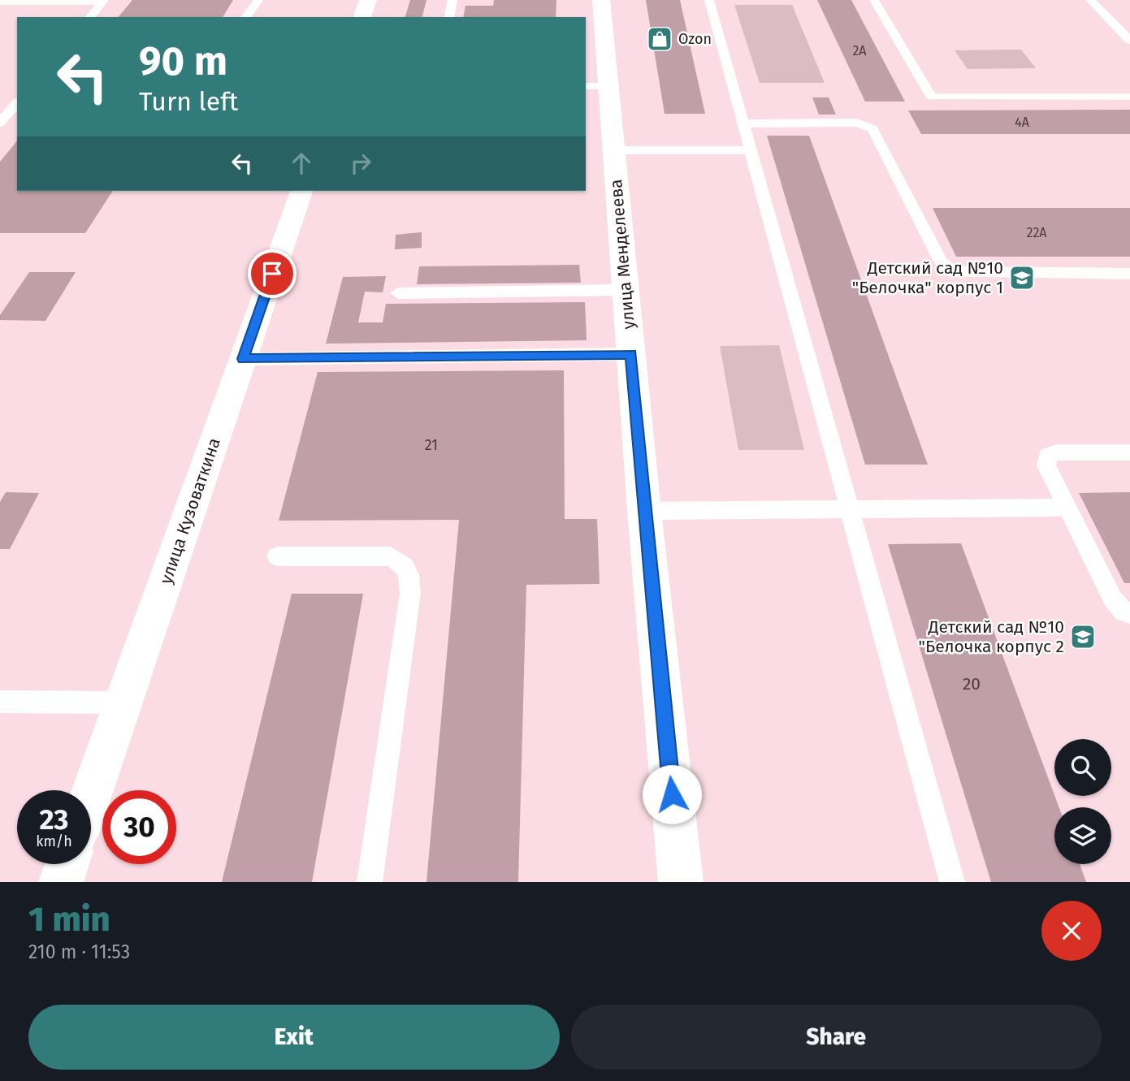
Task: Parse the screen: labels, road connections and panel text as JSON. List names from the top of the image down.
{
  "streets": {
    "street": ["улица Менделеева", "улица Кузоваткина"]
  },
  "places": {
    "shop": ["Ozon"],
    "school or university": ["Детский сад №10 \"Белочка\" корпус 1", "Детский сад №10 \"Белочка корпус 2"]
  },
  "house_numbers": [
    "2А",
    "4А",
    "22А",
    "21",
    "20"
  ],
  "page": {
    "turn": ["90 m", "Turn left"],
    "speed": "23 km/h",
    "limit": "30",
    "heading": ["1 min", "210 m · 11:53"],
    "buttons": ["Exit", "Share"]
  }
}
